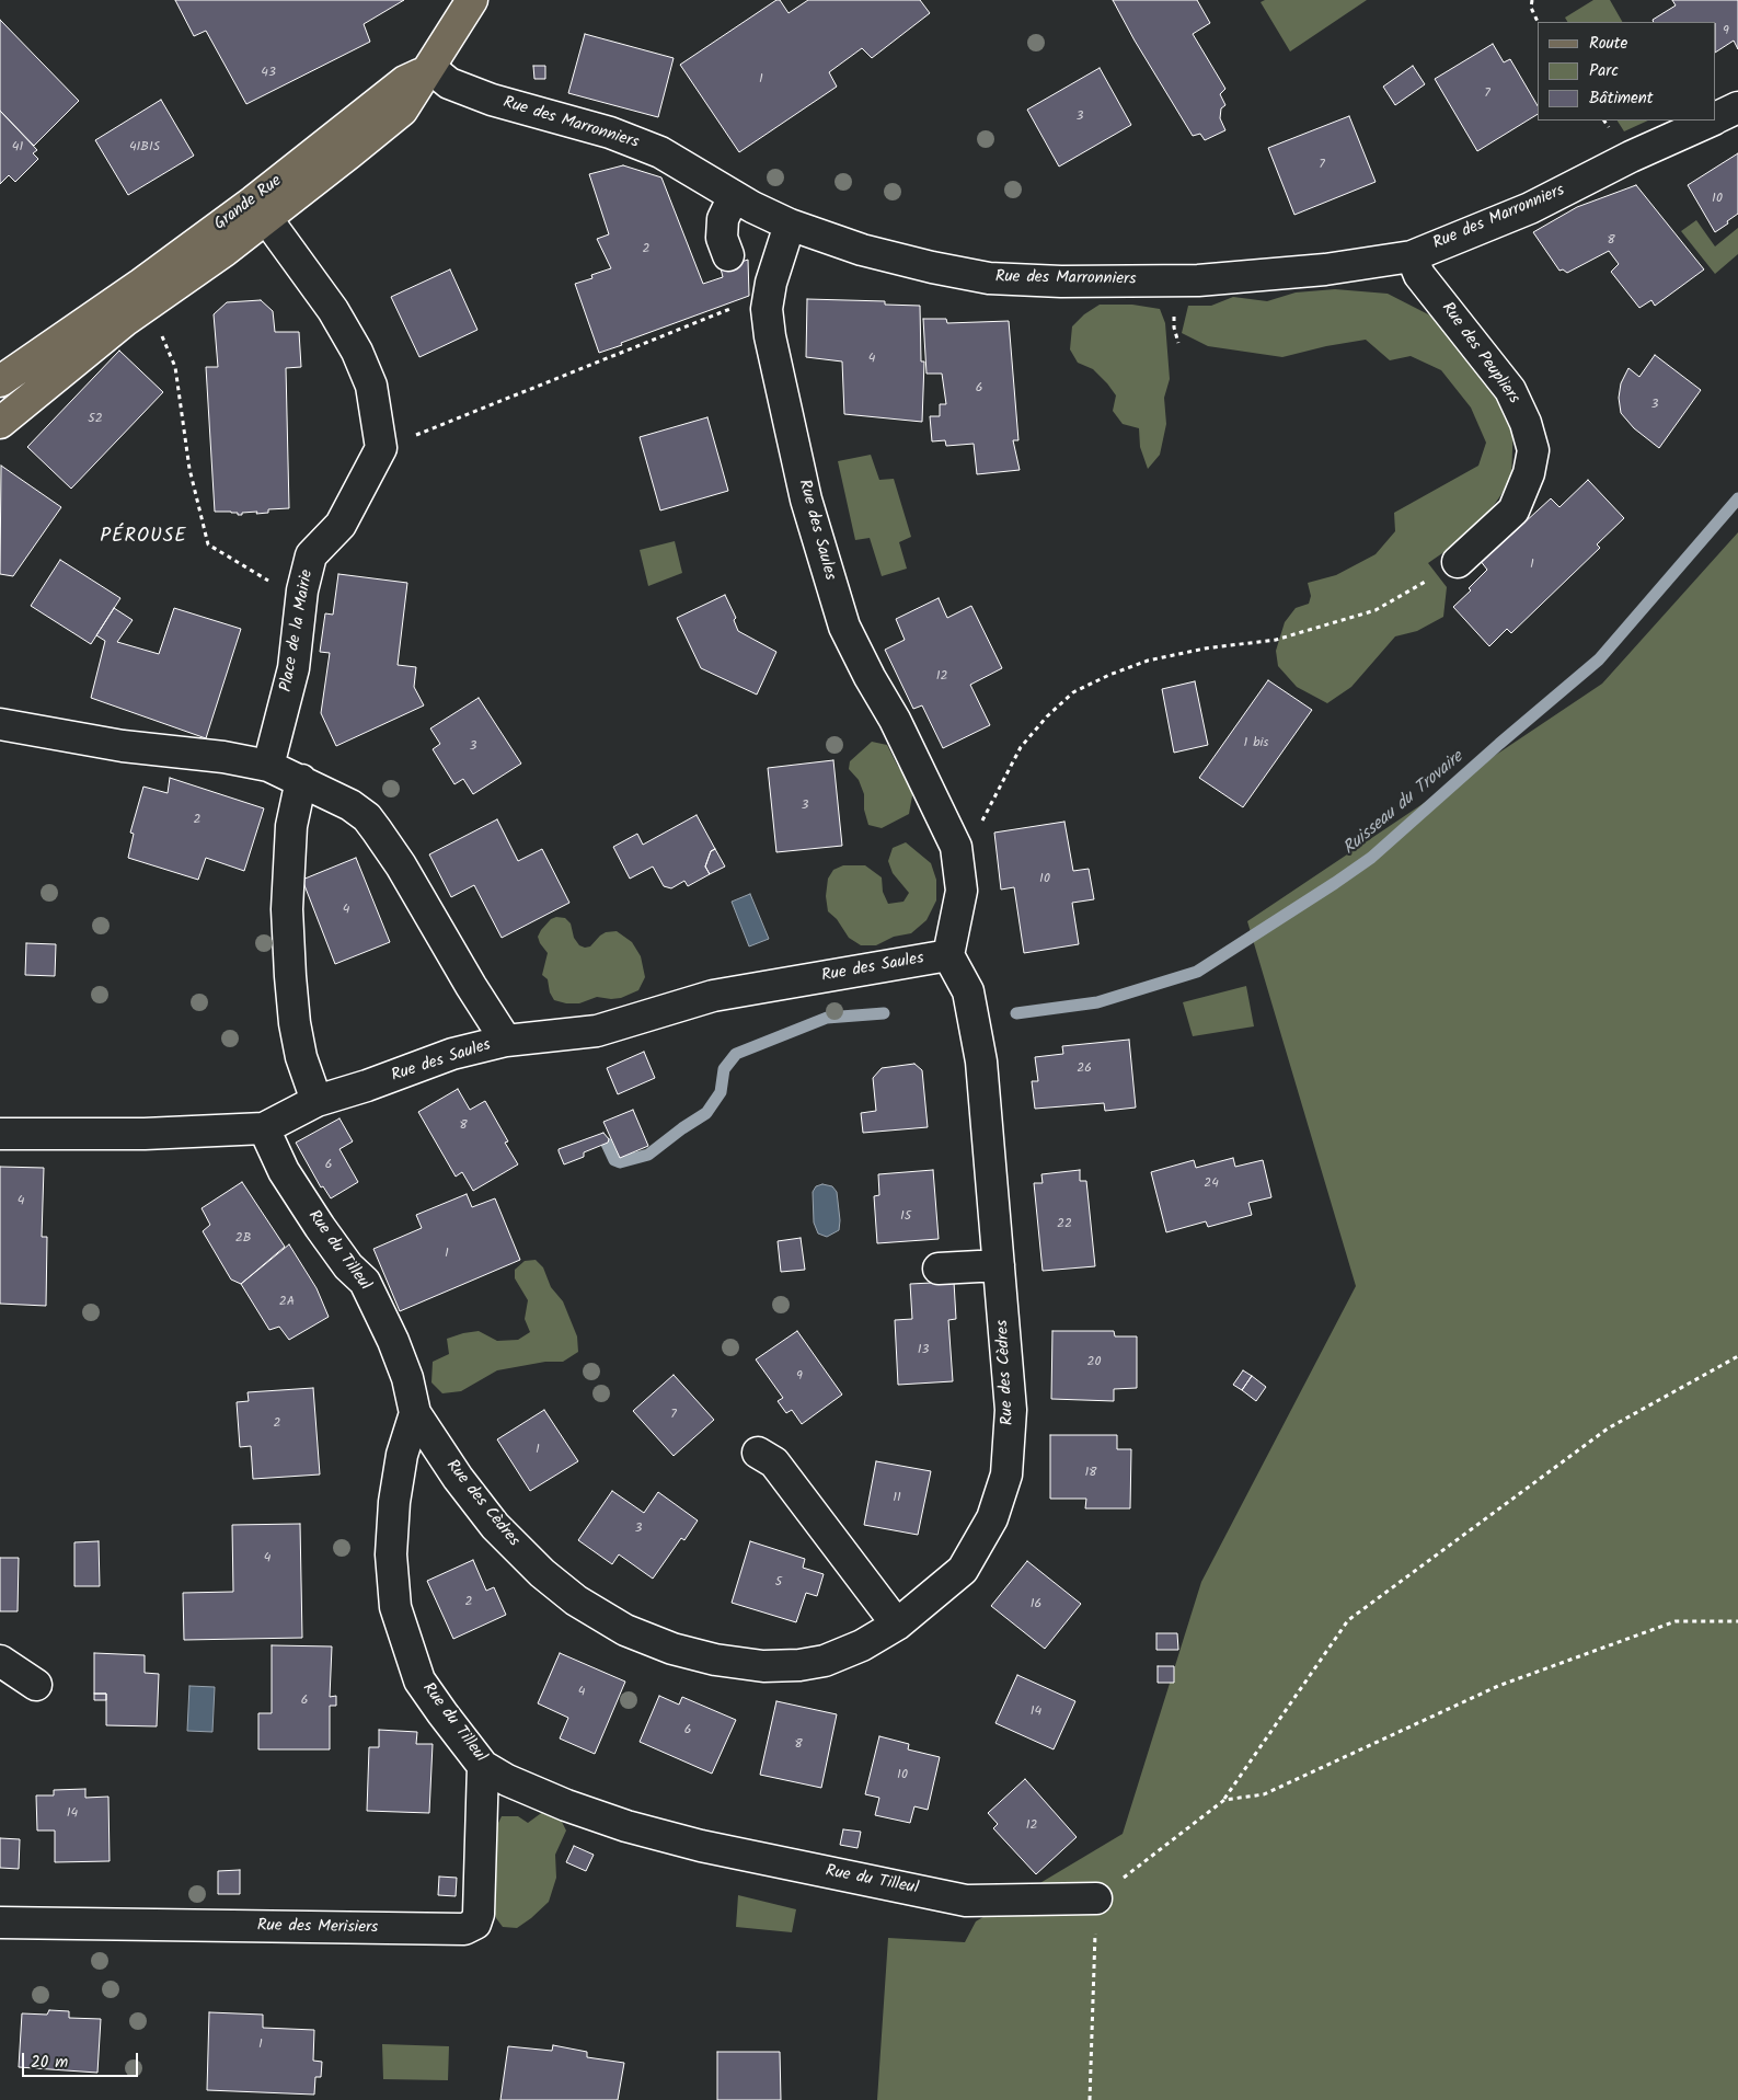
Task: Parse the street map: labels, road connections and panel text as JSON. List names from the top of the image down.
{
  "streets": {
    "main road": ["Grande Rue"],
    "street": [
      "Rue des Marronniers",
      "Rue des Peupliers",
      "Rue des Saules",
      "Place de la Mairie",
      "Rue du Tilleul",
      "Rue des Cèdres",
      "Rue des Merisiers"
    ]
  },
  "crossings": [
    ["Rue des Marronniers", "Grande Rue"],
    ["Rue des Marronniers", "Rue des Peupliers"],
    ["Rue des Marronniers", "Rue des Saules"],
    ["Rue des Saules", "Rue du Tilleul"],
    ["Rue des Saules", "Rue des Cèdres"],
    ["Rue du Tilleul", "Rue des Cèdres"],
    ["Rue du Tilleul", "Rue des Merisiers"]
  ],
  "districts": ["PÉROUSE"],
  "water": ["Ruisseau du Trovaire"],
  "house_numbers": [
    "9",
    "43",
    "1",
    "7",
    "3",
    "41",
    "41BIS",
    "7",
    "10",
    "8",
    "2",
    "4",
    "6",
    "3",
    "52",
    "1",
    "12",
    "1 bis",
    "3",
    "3",
    "2",
    "10",
    "4",
    "26",
    "8",
    "6",
    "24",
    "4",
    "15",
    "22",
    "2B",
    "1",
    "2A",
    "13",
    "20",
    "9",
    "7",
    "2",
    "1",
    "18",
    "11",
    "3",
    "4",
    "5",
    "2",
    "16",
    "4",
    "6",
    "14",
    "6",
    "8",
    "10",
    "14",
    "12",
    "1"
  ],
  "legend": ["Route", "Parc", "Bâtiment"],
  "scale_bar": "20 m"
}
